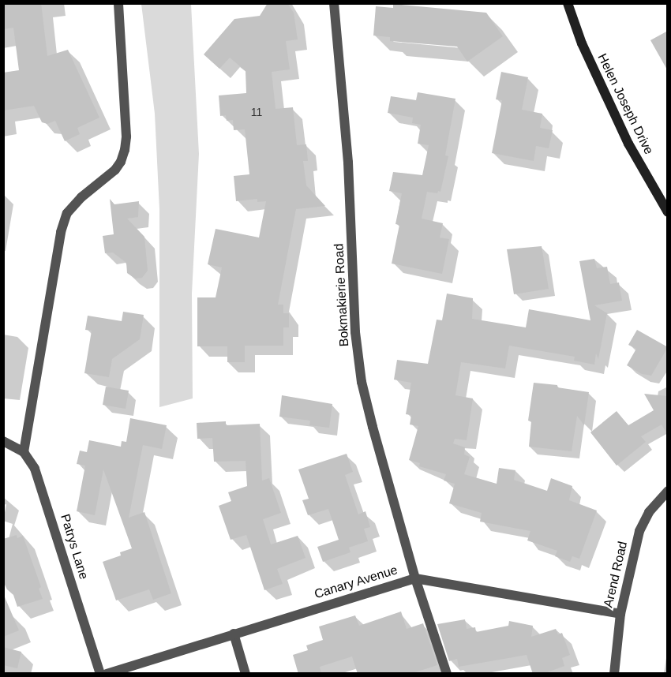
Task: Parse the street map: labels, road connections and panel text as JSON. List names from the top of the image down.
{
  "streets": {
    "street": [
      "Helen Joseph Drive",
      "Bokmakierie Road",
      "Patrys Lane",
      "Arend Road",
      "Canary Avenue"
    ]
  },
  "crossings": [
    ["Bokmakierie Road", "Canary Avenue"],
    ["Arend Road", "Canary Avenue"]
  ],
  "house_numbers": ["11"]
}
